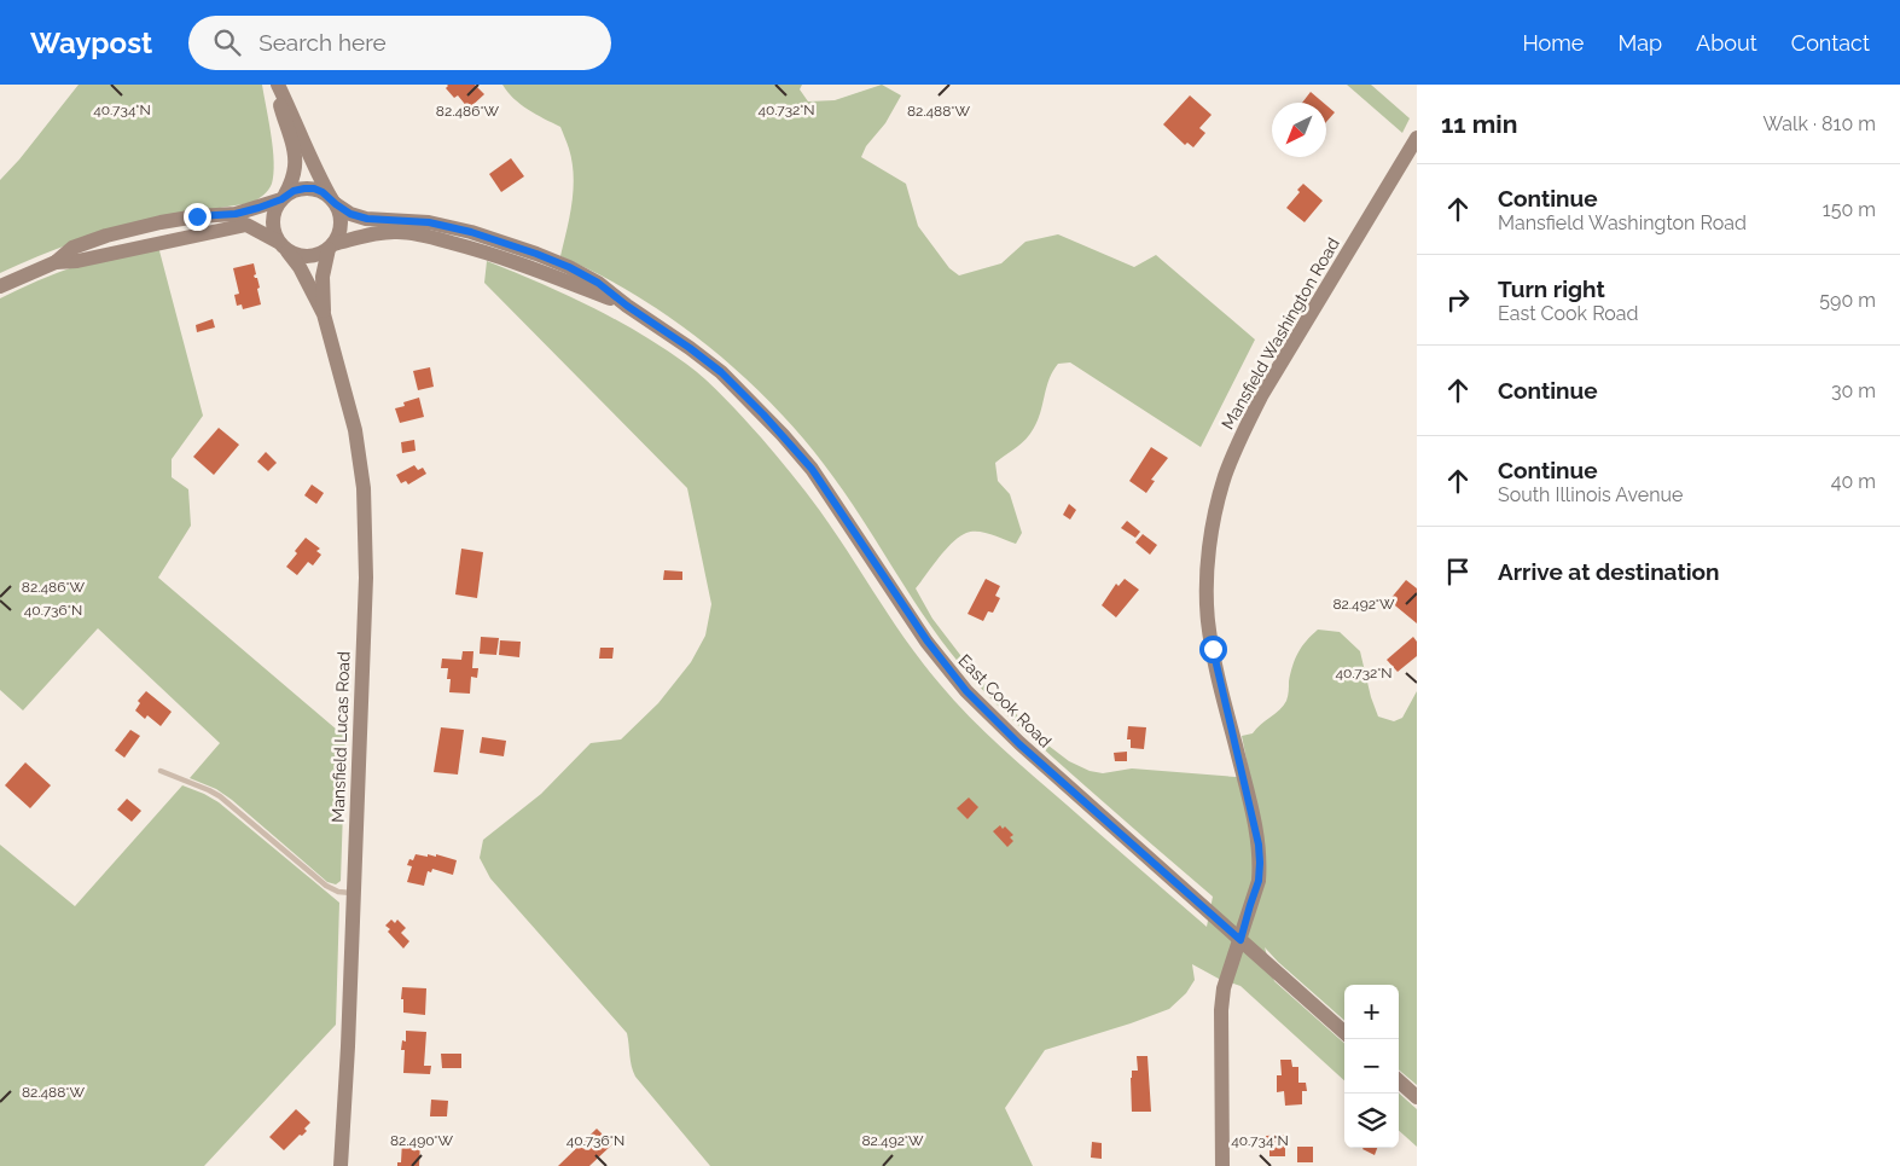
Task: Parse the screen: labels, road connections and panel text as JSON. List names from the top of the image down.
{
  "streets": {
    "main road": ["Mansfield Washington Road", "East Cook Road", "Mansfield Lucas Road"]
  },
  "crossings": [
    ["Mansfield Washington Road", "East Cook Road"],
    ["East Cook Road", "Mansfield Lucas Road"]
  ],
  "north": "bottom left",
  "page": {
    "header": "Waypost",
    "search": "Search here",
    "nav": [
      "Home",
      "Map",
      "About",
      "Contact"
    ],
    "heading": ["11 min", "Walk · 810 m"],
    "list": [
      ["Continue", "Mansfield Washington Road", "150 m"],
      ["Turn right", "East Cook Road", "590 m"],
      ["Continue", "30 m"],
      ["Continue", "South Illinois Avenue", "40 m"],
      "Arrive at destination"
    ],
    "map_buttons": ["+", "−"]
  },
  "coordinates": [
    "40.734°N",
    "40.732°N",
    "82.486°W",
    "82.488°W",
    "82.492°W",
    "40.736°N",
    "82.490°W"
  ]
}
